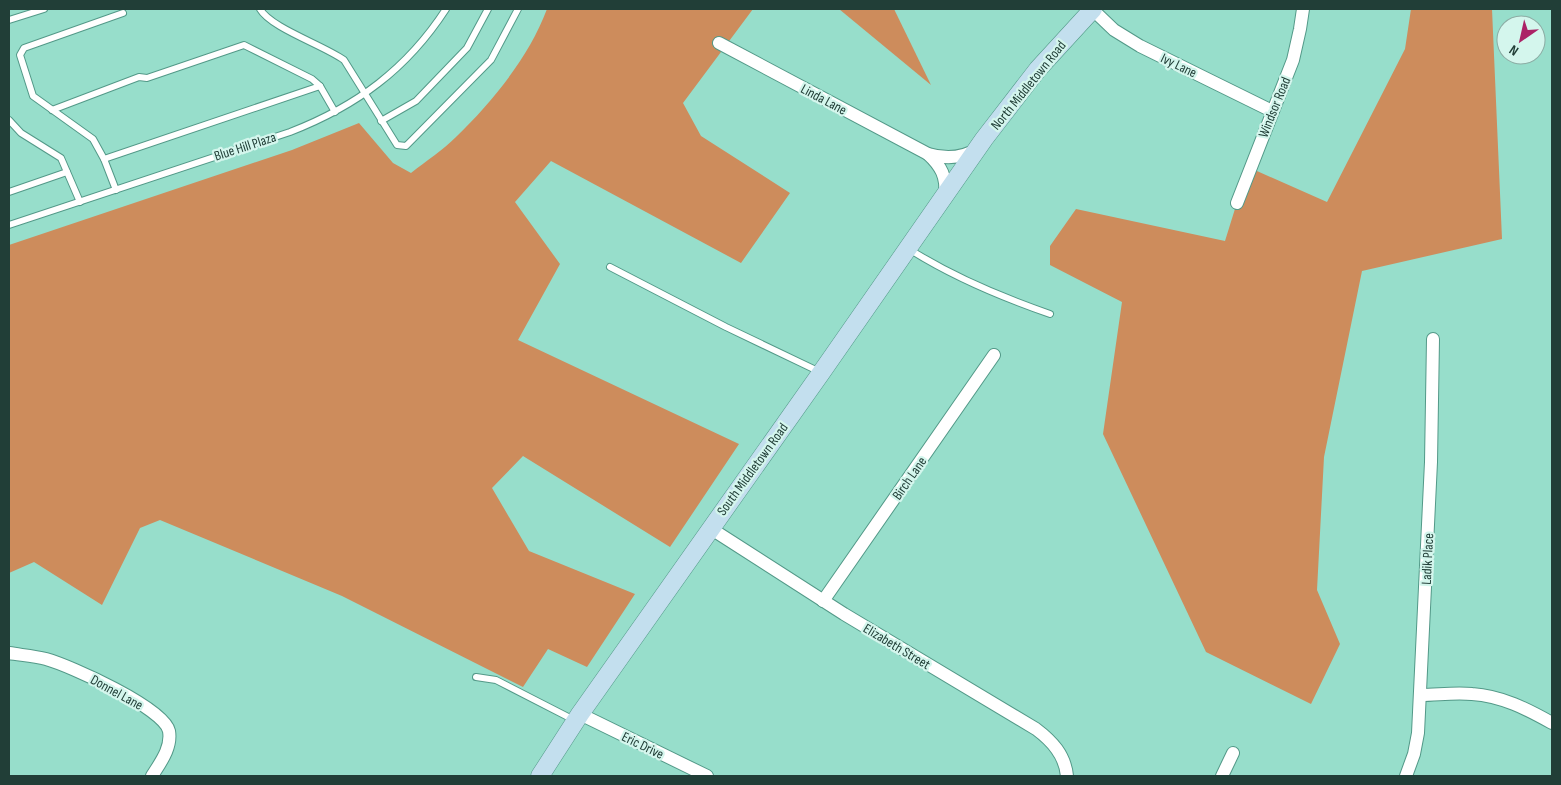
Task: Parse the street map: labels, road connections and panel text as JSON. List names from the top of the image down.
{
  "streets": {
    "street": [
      "Ivy Lane",
      "North Middletown Road",
      "Linda Lane",
      "Windsor Road",
      "South Middletown Road",
      "Birch Lane",
      "Ladik Place",
      "Elizabeth Street",
      "Donnel Lane",
      "Eric Drive"
    ],
    "lane": ["Blue Hill Plaza"]
  },
  "crossings": [
    ["Ivy Lane", "North Middletown Road"],
    ["Ivy Lane", "Windsor Road"],
    ["North Middletown Road", "Linda Lane"],
    ["North Middletown Road", "South Middletown Road"],
    ["Linda Lane", "South Middletown Road"],
    ["South Middletown Road", "Elizabeth Street"],
    ["South Middletown Road", "Eric Drive"],
    ["Birch Lane", "Elizabeth Street"]
  ],
  "north": "bottom left"
}
